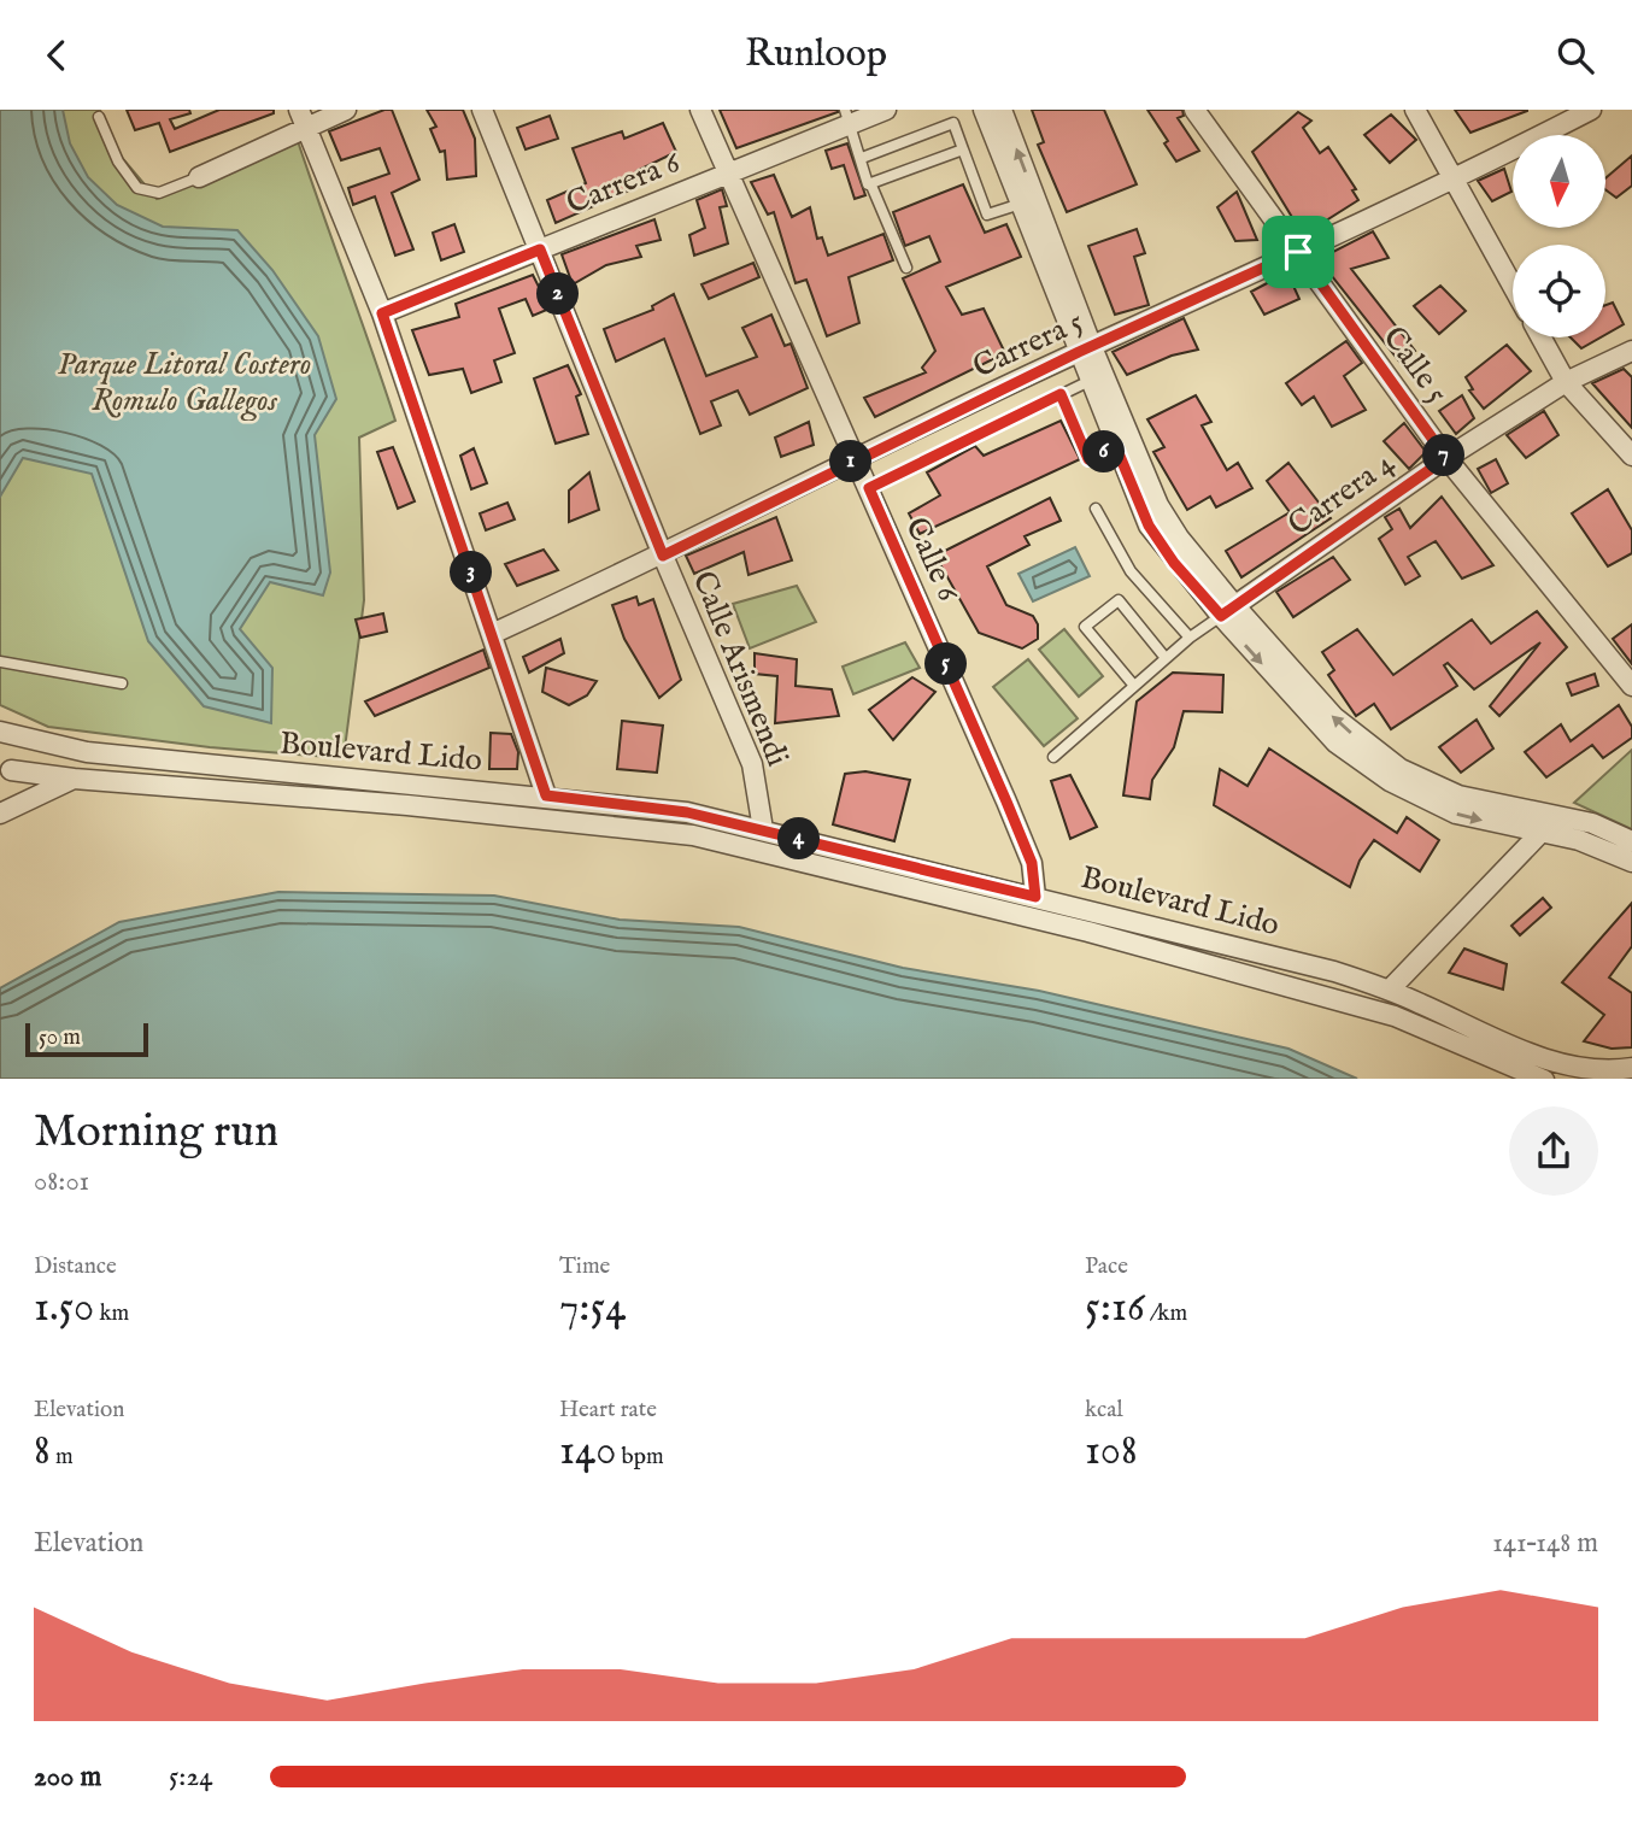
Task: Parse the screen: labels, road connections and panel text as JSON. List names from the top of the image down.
{
  "streets": {
    "street": [
      "Carrera 6",
      "Carrera 5",
      "Calle 5",
      "Carrera 4",
      "Calle 6",
      "Calle Arismendi",
      "Boulevard Lido"
    ]
  },
  "crossings": [
    ["Carrera 6", "Calle 6"],
    ["Carrera 6", "Calle Arismendi"],
    ["Carrera 5", "Calle 5"],
    ["Carrera 5", "Calle 6"],
    ["Carrera 5", "Calle Arismendi"],
    ["Calle 5", "Carrera 4"],
    ["Calle 6", "Boulevard Lido"],
    ["Calle Arismendi", "Boulevard Lido"]
  ],
  "parks": ["Parque Litoral Costero Romulo Gallegos"],
  "scale_bar": "50 m",
  "north": "bottom",
  "page": {
    "header": "Runloop",
    "pins": [
      "2",
      "6",
      "7",
      "1",
      "3",
      "5",
      "4"
    ],
    "scale": "50 m",
    "heading": ["Morning run", "08:01"],
    "stats": [
      ["Distance", "1.50 km"],
      ["Time", "7:54"],
      ["Pace", "5:16 /km"],
      ["Elevation", "8 m"],
      ["Heart rate", "140 bpm"],
      ["kcal", "108"]
    ],
    "chart": ["Elevation", "141–148 m"],
    "list": [
      {
        "name": "200 m",
        "note": "5:24"
      }
    ]
  }
}
